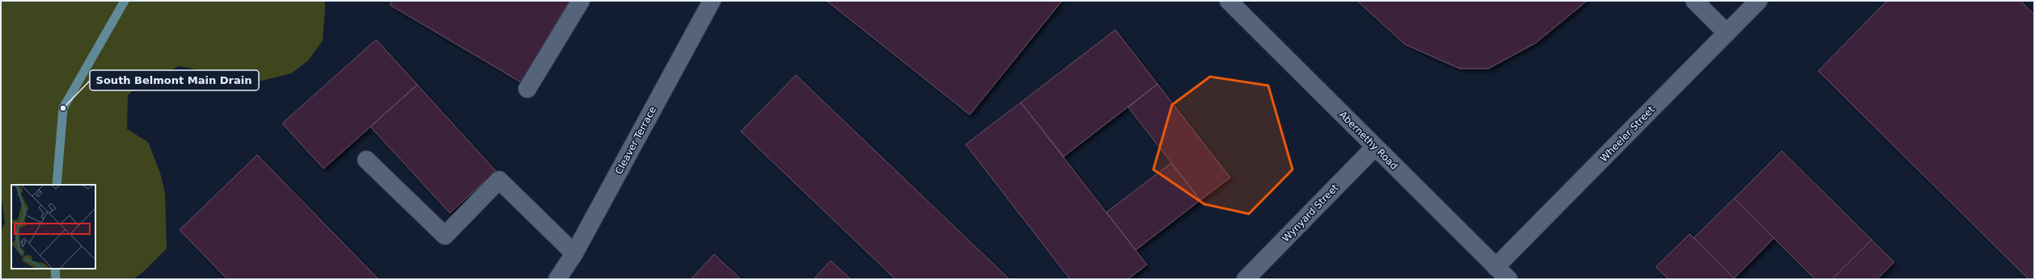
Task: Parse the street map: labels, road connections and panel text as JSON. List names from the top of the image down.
{
  "streets": {
    "street": [
      "Wheeler Street",
      "Cleaver Terrace",
      "Abernethy Road",
      "Wynyard Street"
    ]
  },
  "crossings": [
    ["Wheeler Street", "Abernethy Road"],
    ["Abernethy Road", "Wynyard Street"]
  ],
  "places": ["South Belmont Main Drain"]
}
